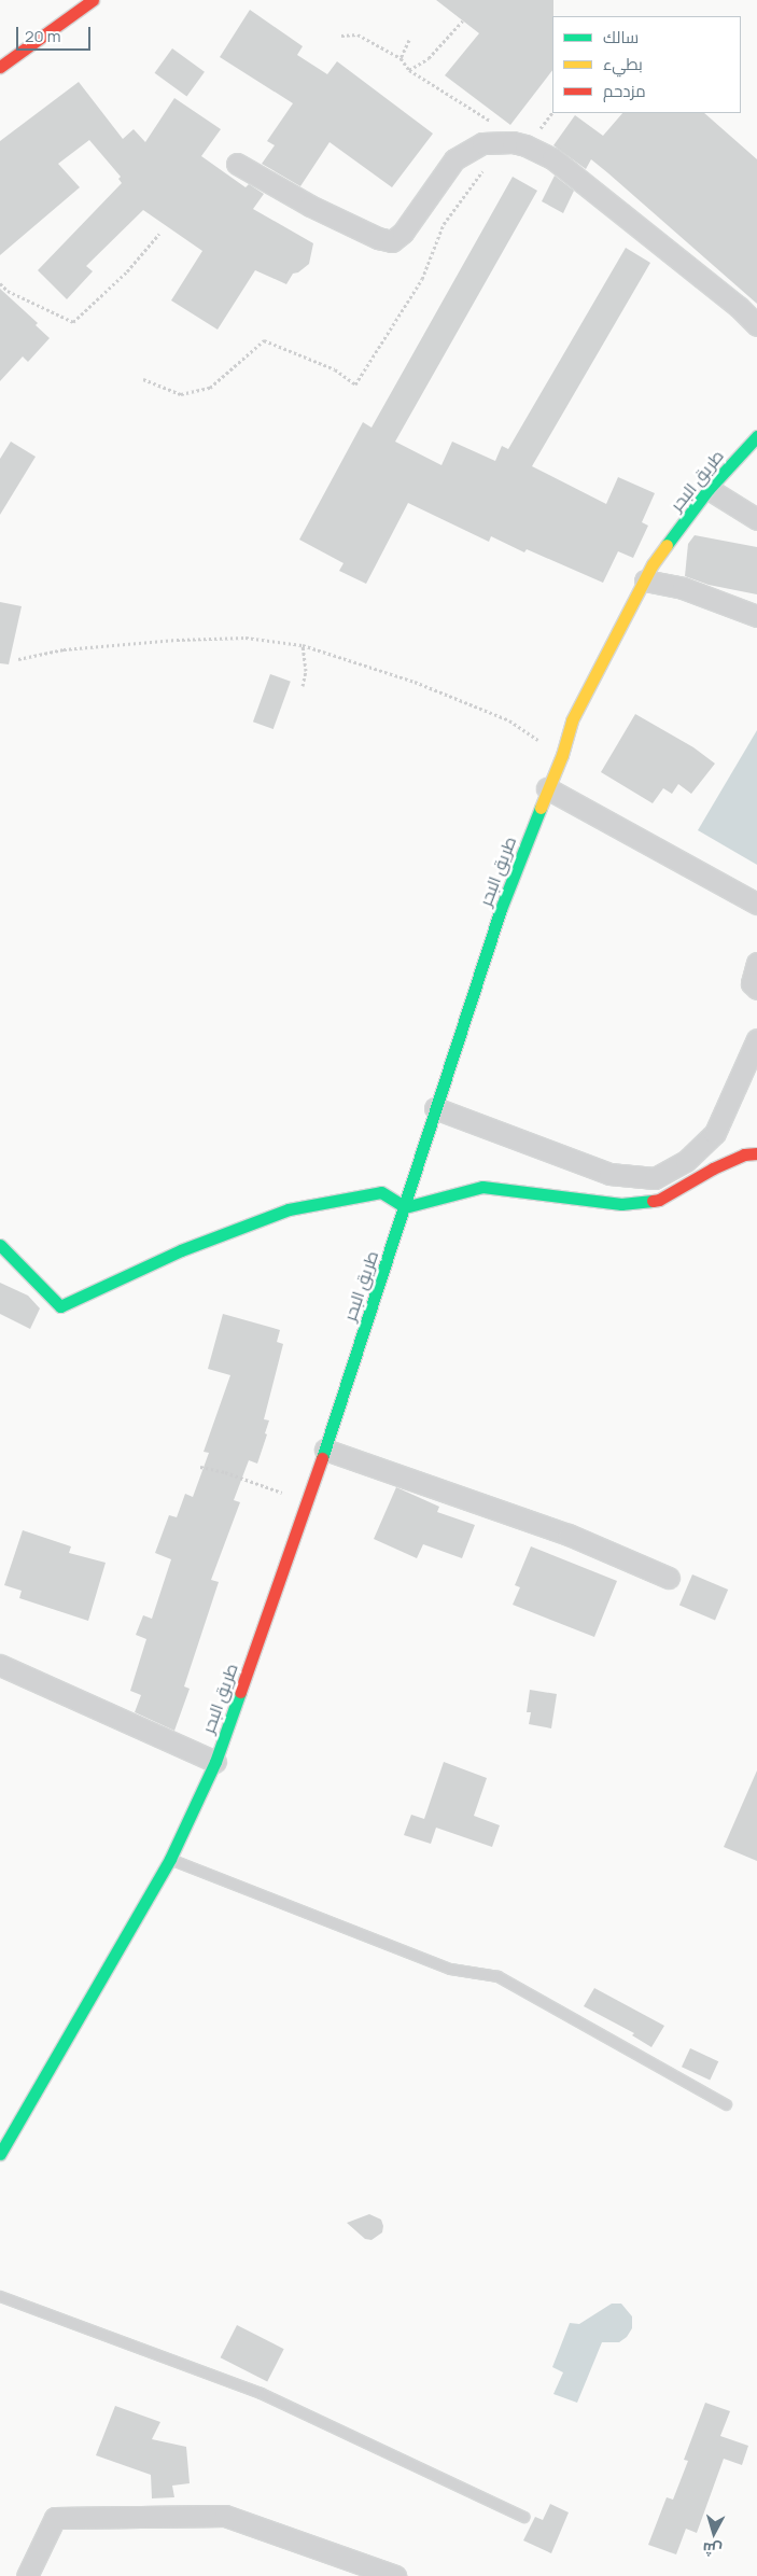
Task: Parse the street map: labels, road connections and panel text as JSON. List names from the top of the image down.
{
  "streets": {
    "main road": ["طريق البحر"]
  },
  "legend": ["سالك", "بطيء", "مزدحم"],
  "scale_bar": "20 m",
  "north": "bottom"
}
